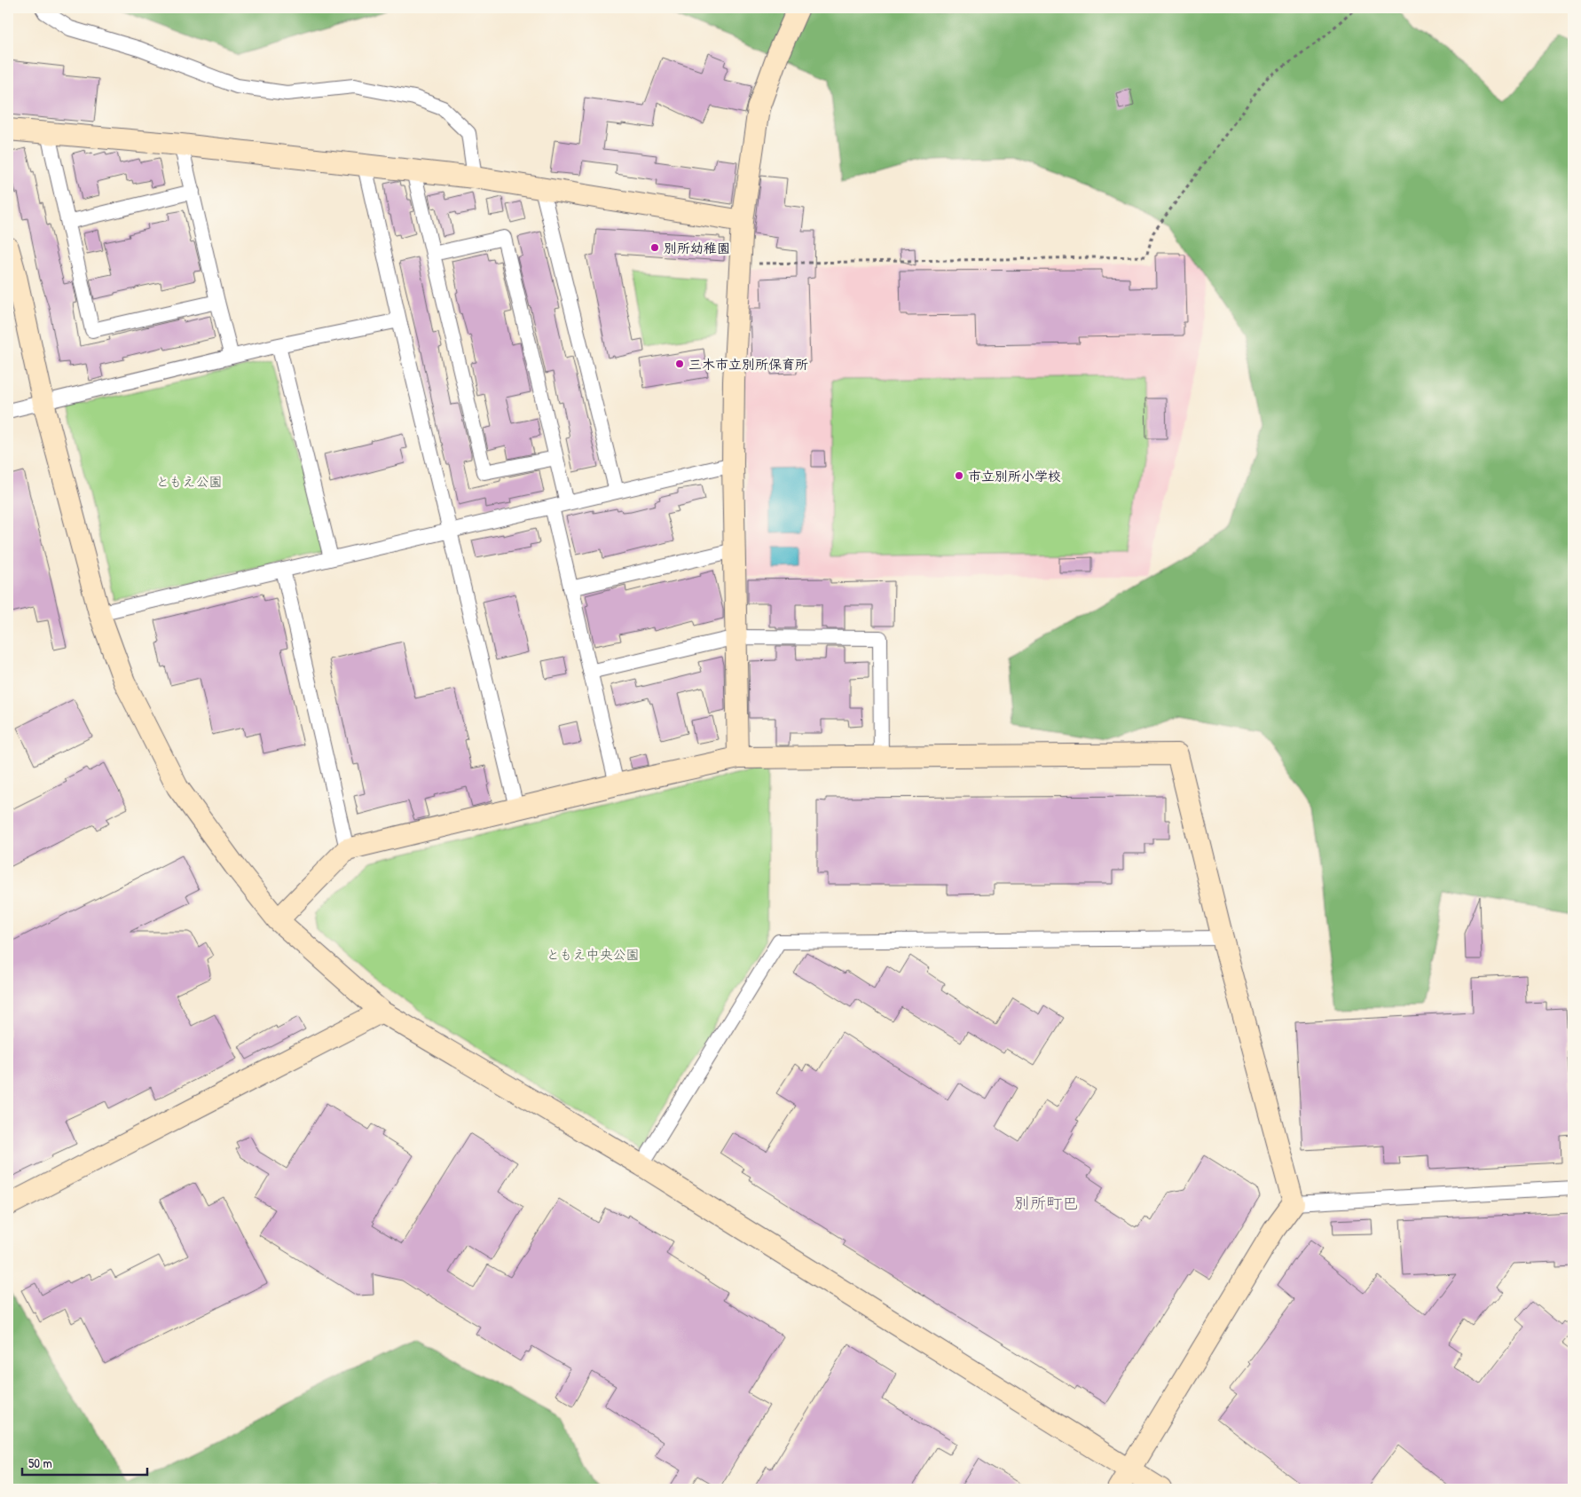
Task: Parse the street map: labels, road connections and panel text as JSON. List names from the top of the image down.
{
  "districts": ["別所町巴"],
  "parks": ["ともえ公園", "ともえ中央公園"],
  "places": ["別所幼稚園", "三木市立別所保育所", "市立別所小学校"],
  "scale_bar": "50 m"
}
